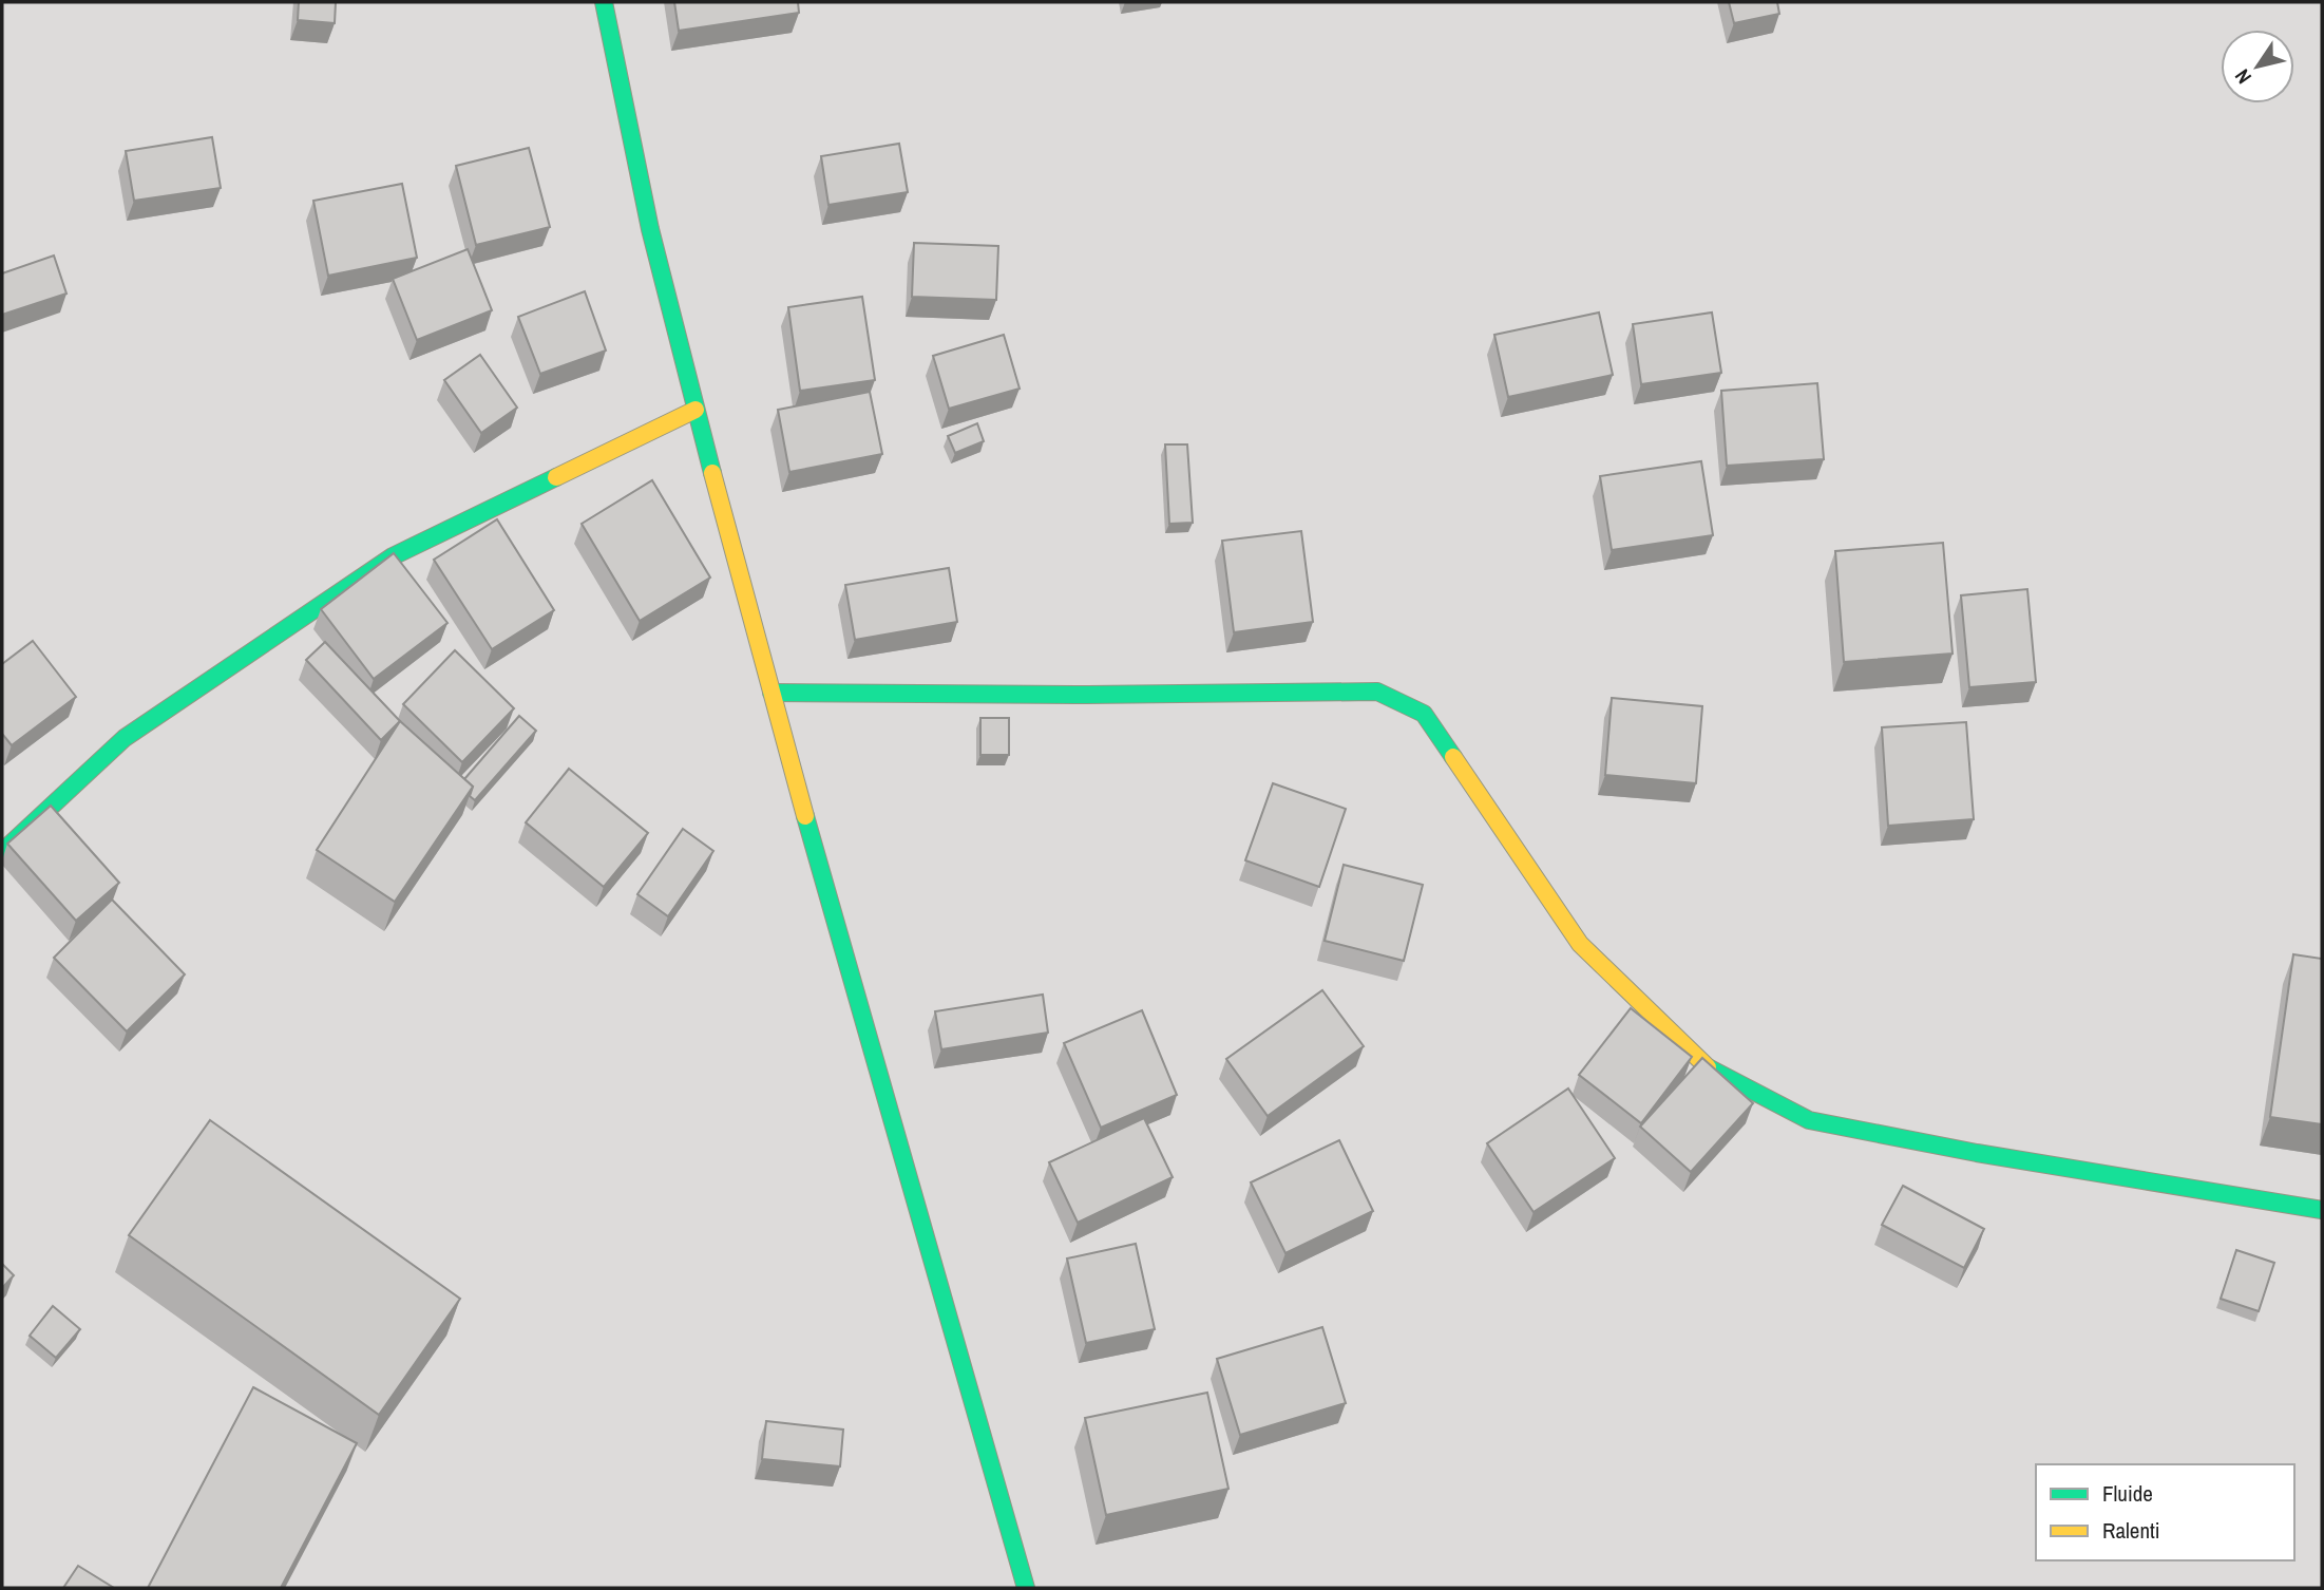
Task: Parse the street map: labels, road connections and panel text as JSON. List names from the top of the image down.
{
  "legend": ["Fluide", "Ralenti"],
  "north": "bottom left"
}
